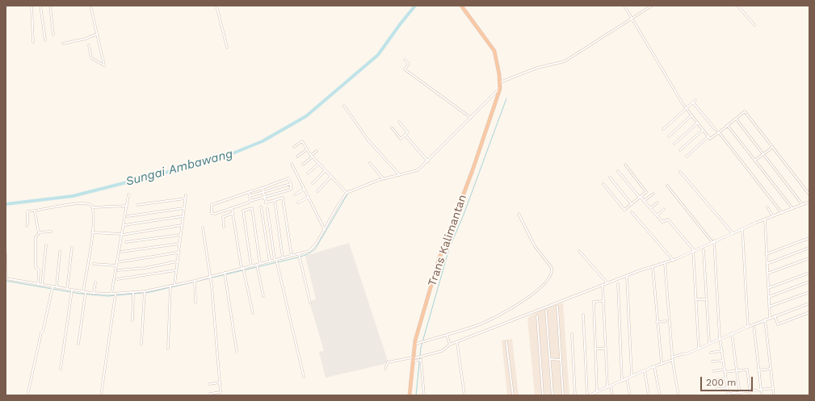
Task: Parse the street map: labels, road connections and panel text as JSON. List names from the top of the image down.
{
  "streets": {
    "highway": ["Trans Kalimantan"]
  },
  "water": ["Sungai Ambawang"],
  "scale_bar": "200 m"
}
